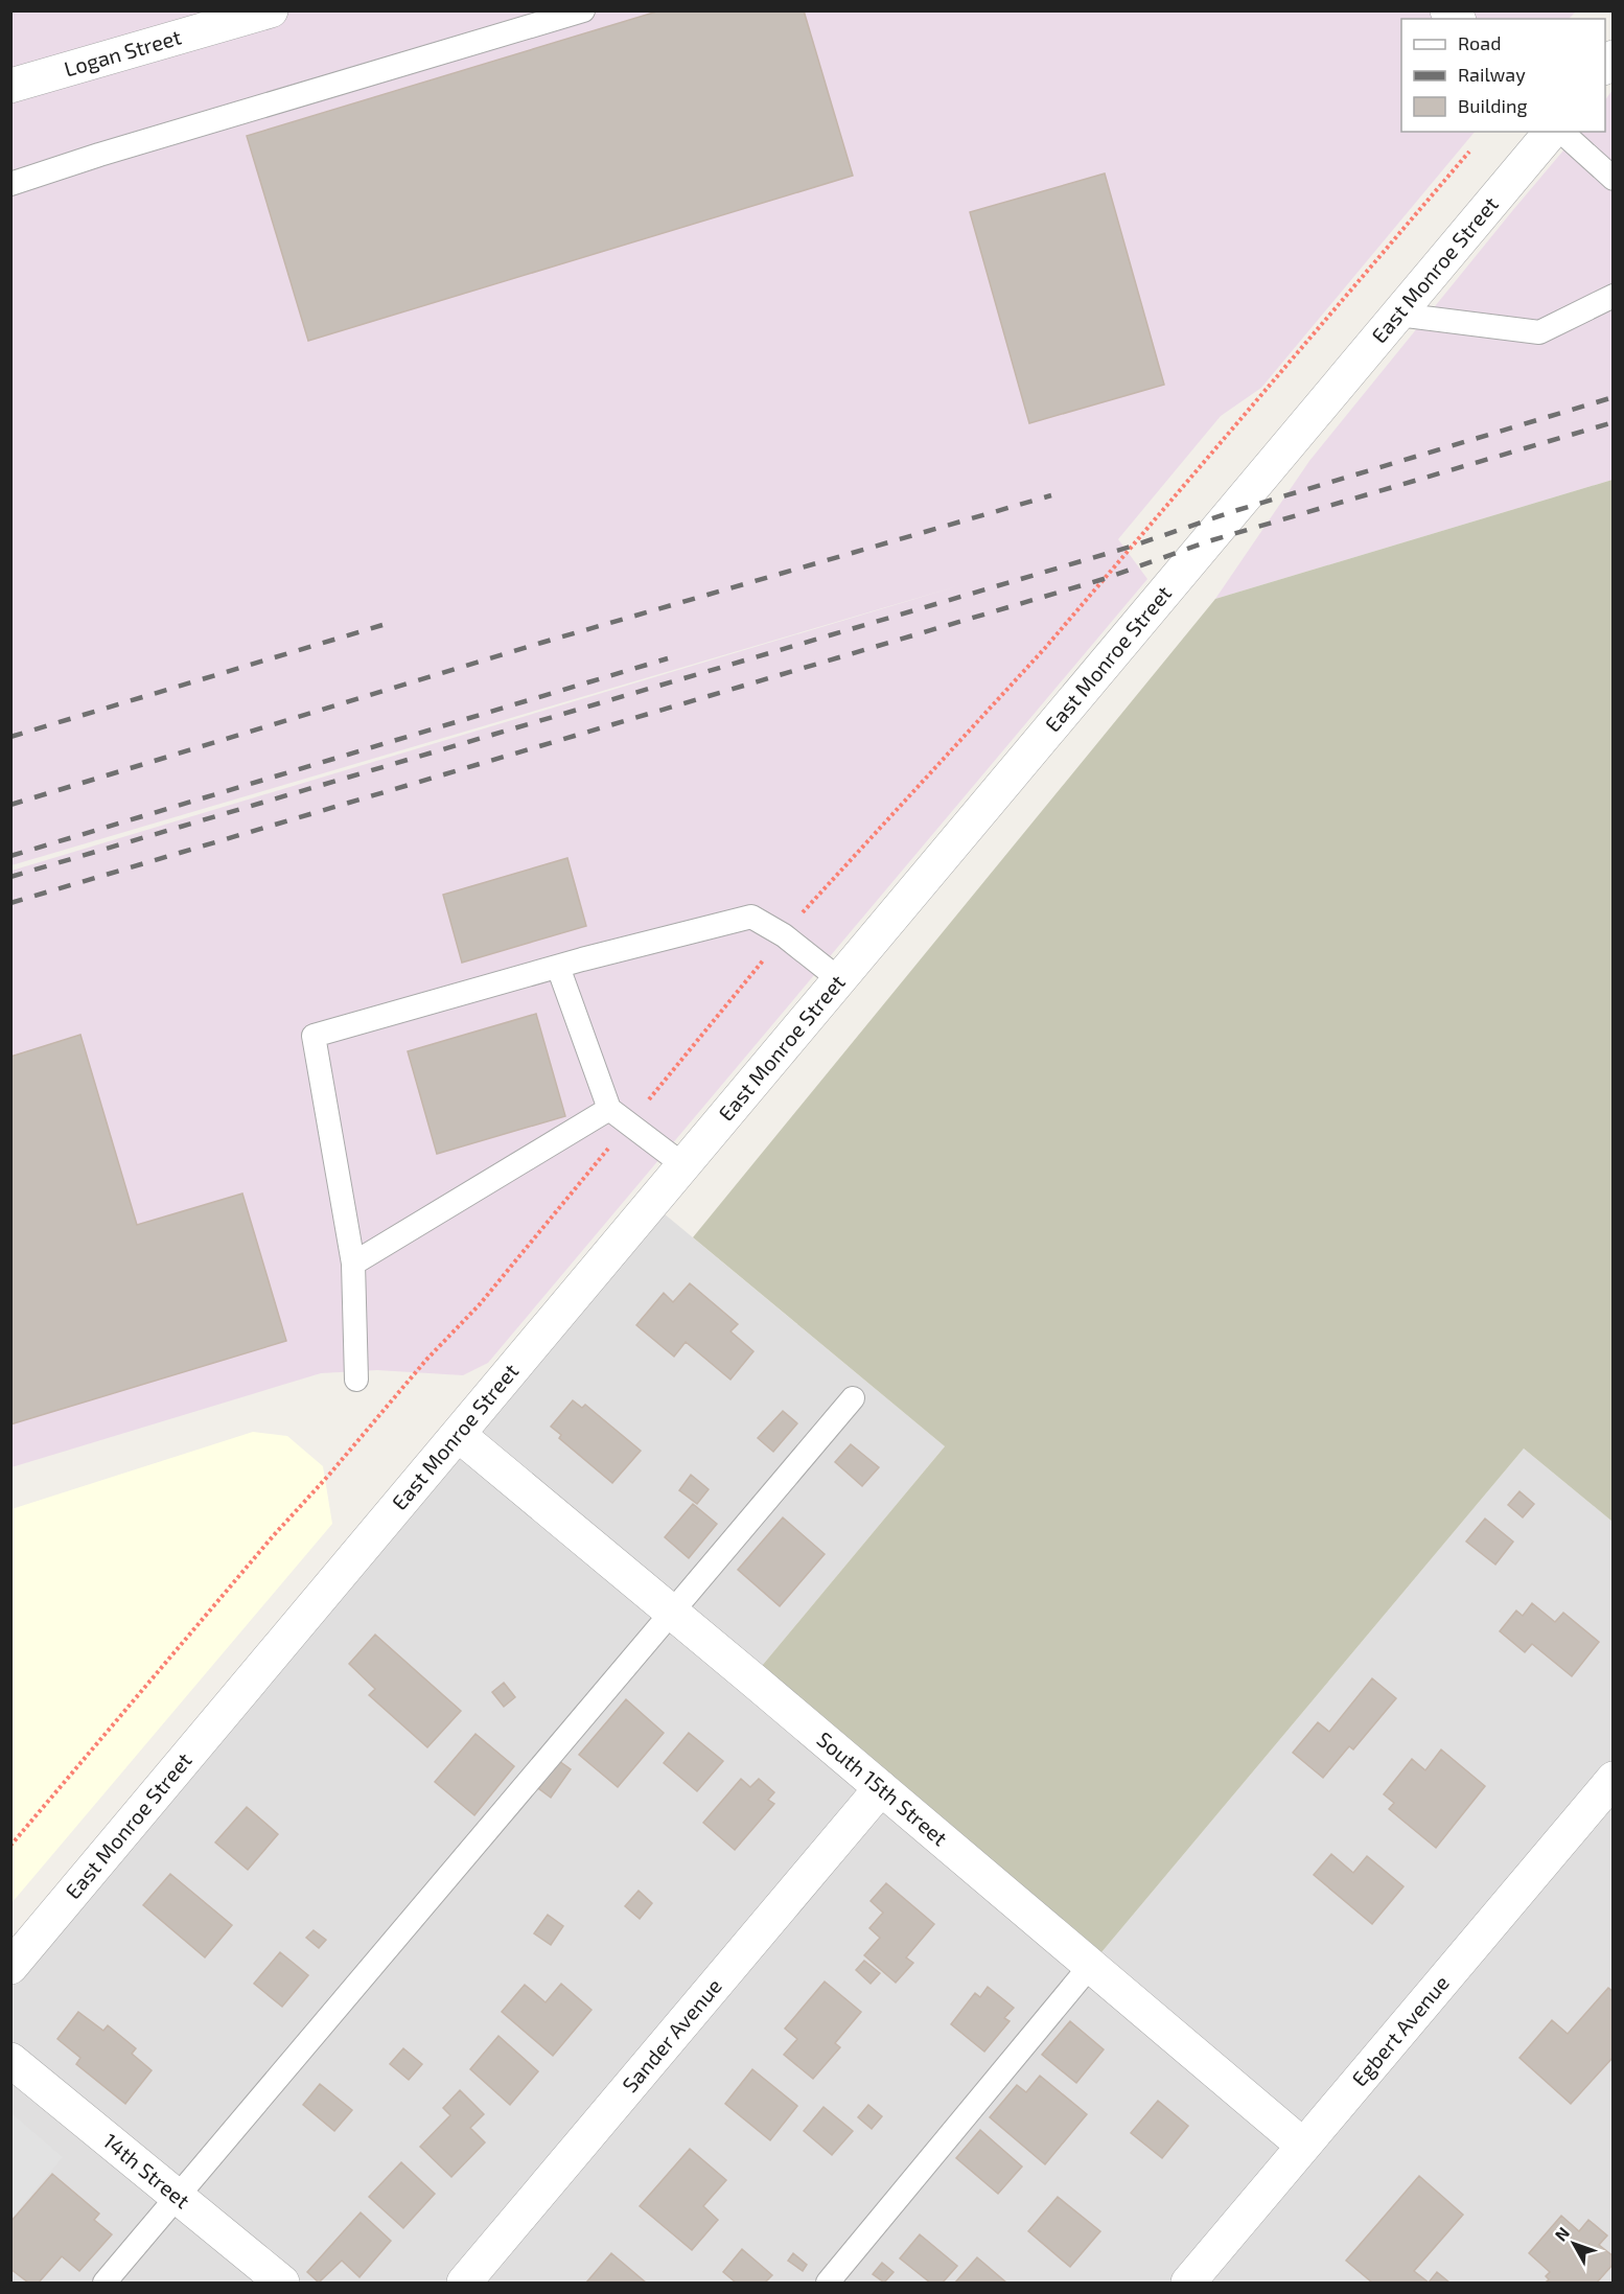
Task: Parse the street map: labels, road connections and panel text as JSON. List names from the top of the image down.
{
  "streets": {
    "street": [
      "Logan Street",
      "East Monroe Street",
      "South 15th Street",
      "Egbert Avenue",
      "Sander Avenue",
      "14th Street"
    ]
  },
  "crossings": [
    ["East Monroe Street", "South 15th Street"],
    ["South 15th Street", "Egbert Avenue"],
    ["South 15th Street", "Sander Avenue"]
  ],
  "legend": ["Road", "Railway", "Building"],
  "north": "top left"
}
